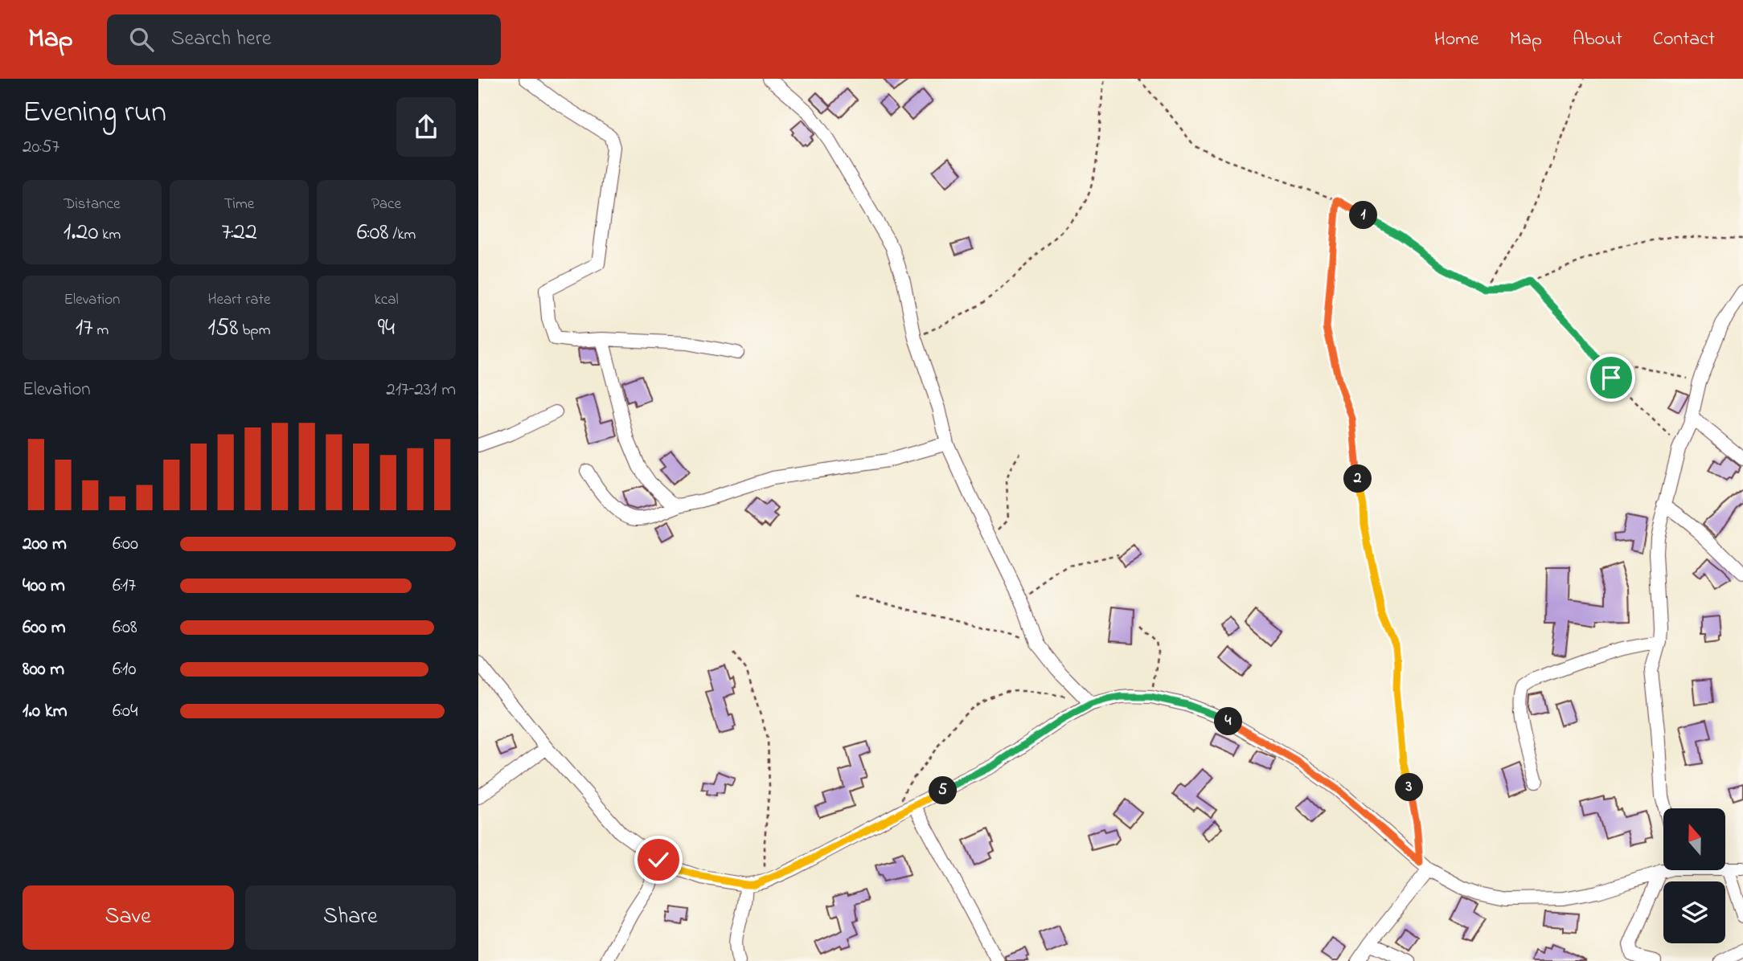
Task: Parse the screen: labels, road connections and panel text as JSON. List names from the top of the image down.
{
  "north": "top",
  "page": {
    "header": "Map",
    "search": "Search here",
    "nav": [
      "Home",
      "Map",
      "About",
      "Contact"
    ],
    "heading": ["Evening run", "20:57"],
    "stats": [
      ["Distance", "1.20 km"],
      ["Time", "7:22"],
      ["Pace", "6:08 /km"],
      ["Elevation", "17 m"],
      ["Heart rate", "158 bpm"],
      ["kcal", "94"]
    ],
    "pins": [
      "1",
      "2",
      "4",
      "3",
      "5"
    ],
    "chart": ["Elevation", "217–231 m"],
    "list": [
      {
        "name": "200 m",
        "note": "6:00"
      },
      {
        "name": "400 m",
        "note": "6:17"
      },
      {
        "name": "600 m",
        "note": "6:08"
      },
      {
        "name": "800 m",
        "note": "6:10"
      },
      {
        "name": "1.0 km",
        "note": "6:04"
      }
    ],
    "buttons": ["Save", "Share"]
  }
}
